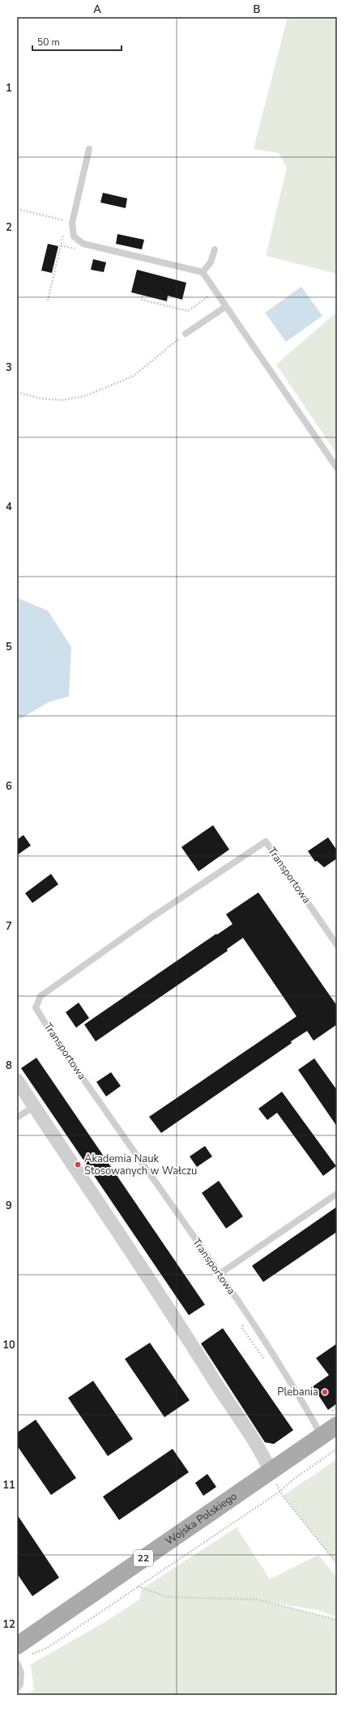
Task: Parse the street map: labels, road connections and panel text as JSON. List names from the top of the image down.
{
  "streets": {
    "main road": ["Wojska Polskiego", "22"],
    "lane": ["Transportowa"]
  },
  "crossings": [
    ["Transportowa", "Wojska Polskiego"]
  ],
  "places": ["Akademia Nauk Stosowanych w Wałczu", "Plebania"],
  "scale_bar": "50 m",
  "grid": {
    "columns": ["A", "B"],
    "rows": [
      "1",
      "2",
      "3",
      "4",
      "5",
      "6",
      "7",
      "8",
      "9",
      "10",
      "11",
      "12"
    ]
  }
}
